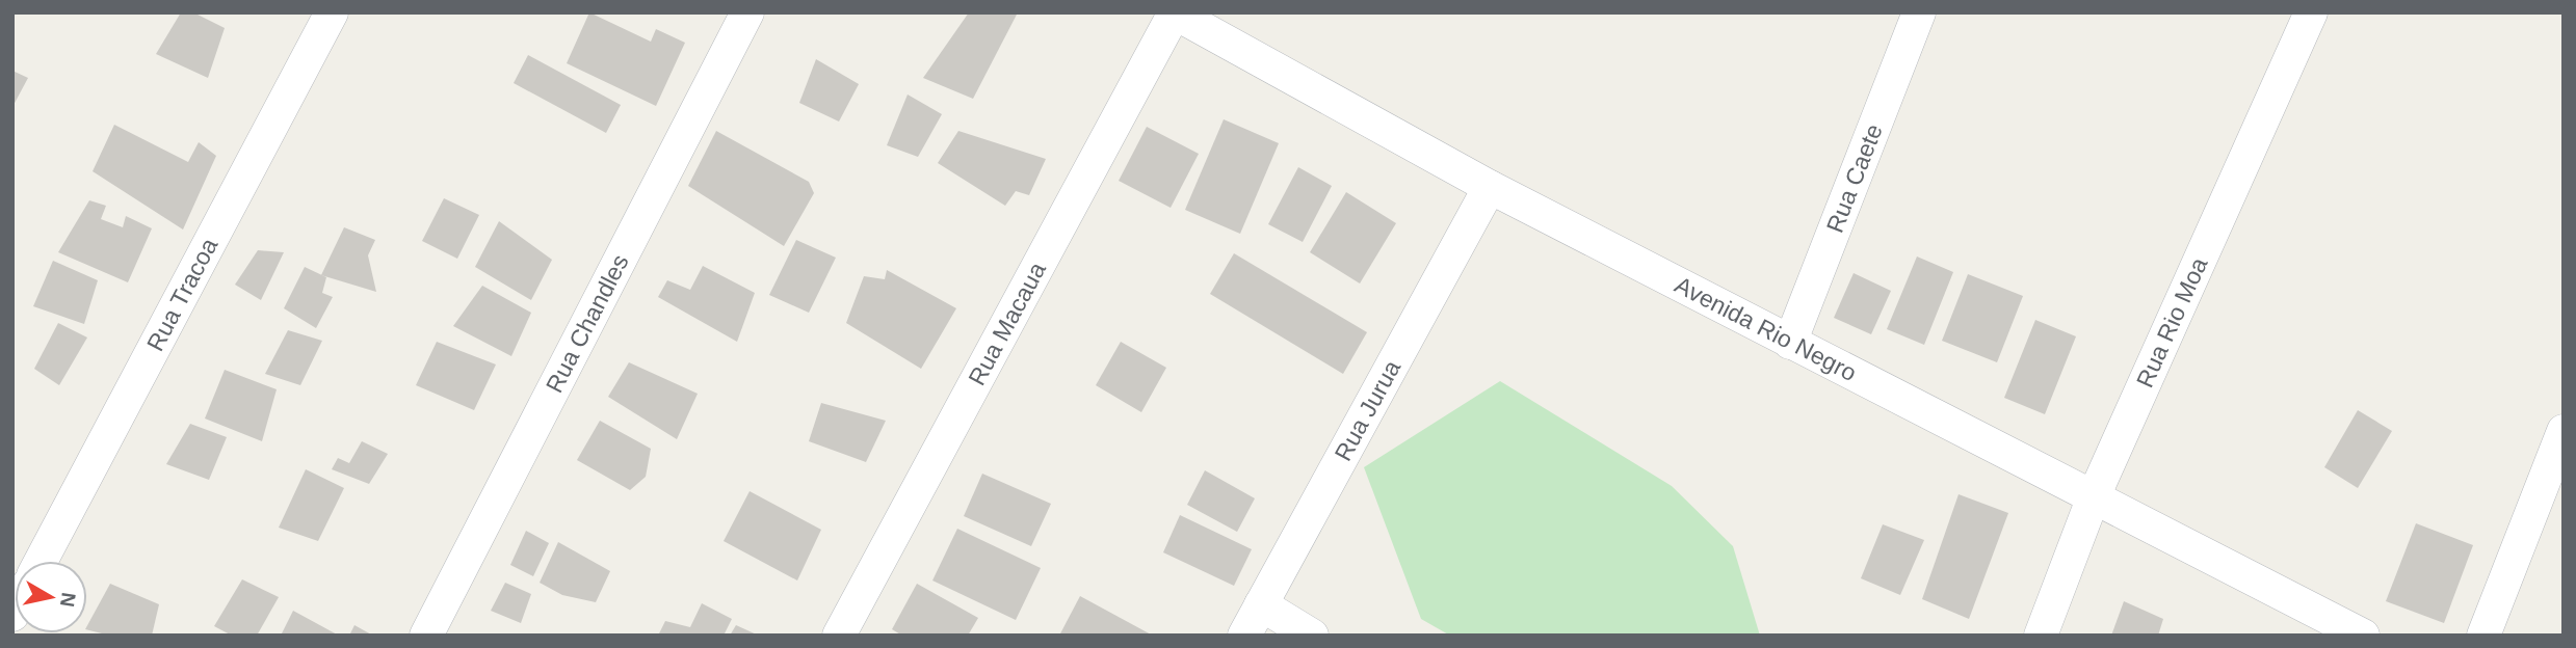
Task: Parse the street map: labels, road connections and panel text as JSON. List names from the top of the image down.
{
  "streets": {
    "street": [
      "Rua Caete",
      "Rua Tracoa",
      "Rua Rio Moa",
      "Rua Chandles",
      "Rua Macaua",
      "Avenida Rio Negro",
      "Rua Jurua"
    ]
  },
  "crossings": [
    ["Rua Caete", "Avenida Rio Negro"],
    ["Rua Rio Moa", "Avenida Rio Negro"],
    ["Rua Macaua", "Avenida Rio Negro"],
    ["Avenida Rio Negro", "Rua Jurua"]
  ],
  "north": "right"
}
